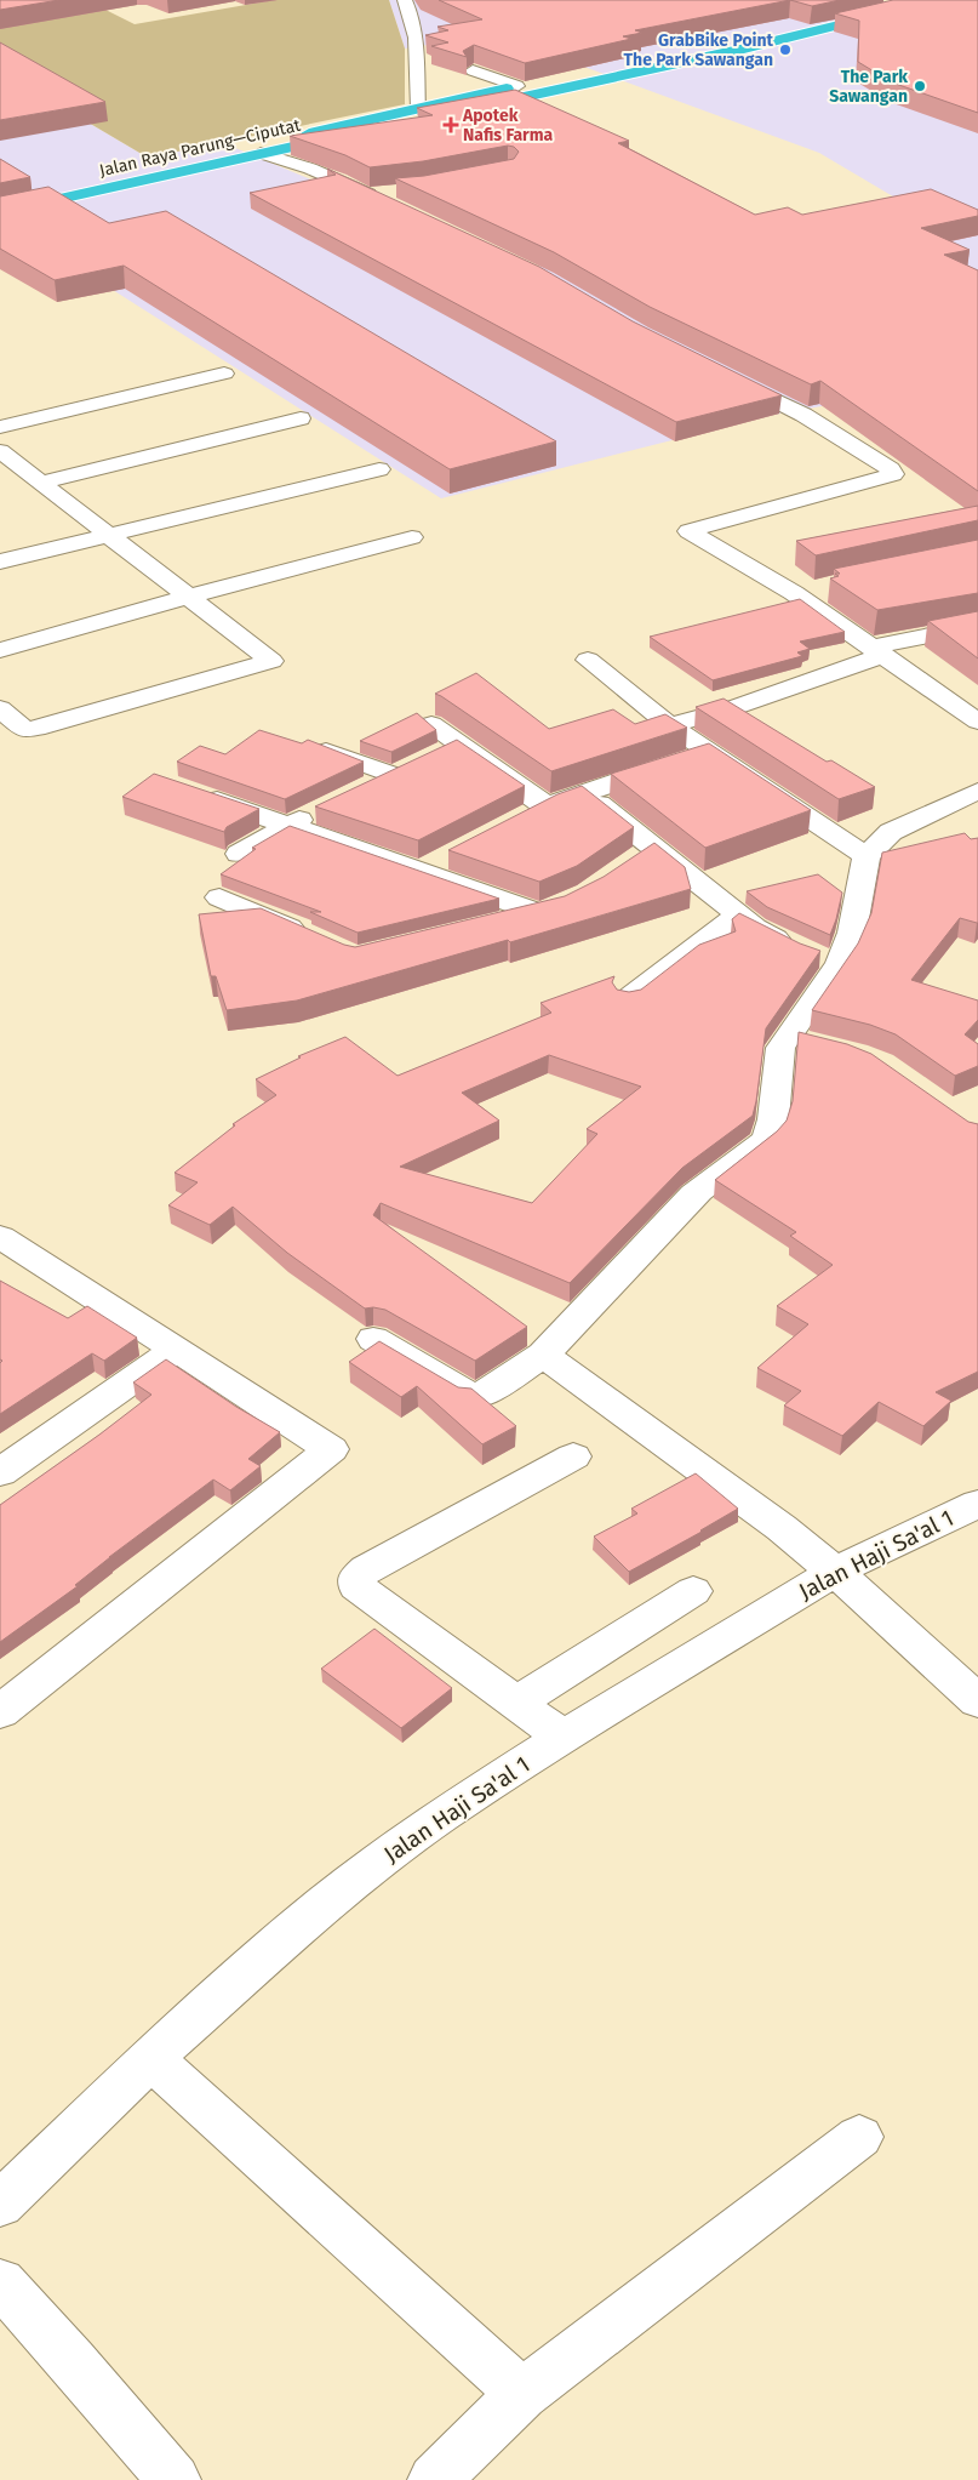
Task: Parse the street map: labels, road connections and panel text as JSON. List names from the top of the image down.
{
  "streets": {
    "highway": ["Jalan Raya Parung—Ciputat"],
    "street": ["Jalan Haji Sa'al 1"]
  },
  "places": {
    "other": ["GrabBike Point The Park Sawangan", "The Park Sawangan"],
    "health": ["Apotek Nafis Farma"]
  }
}
